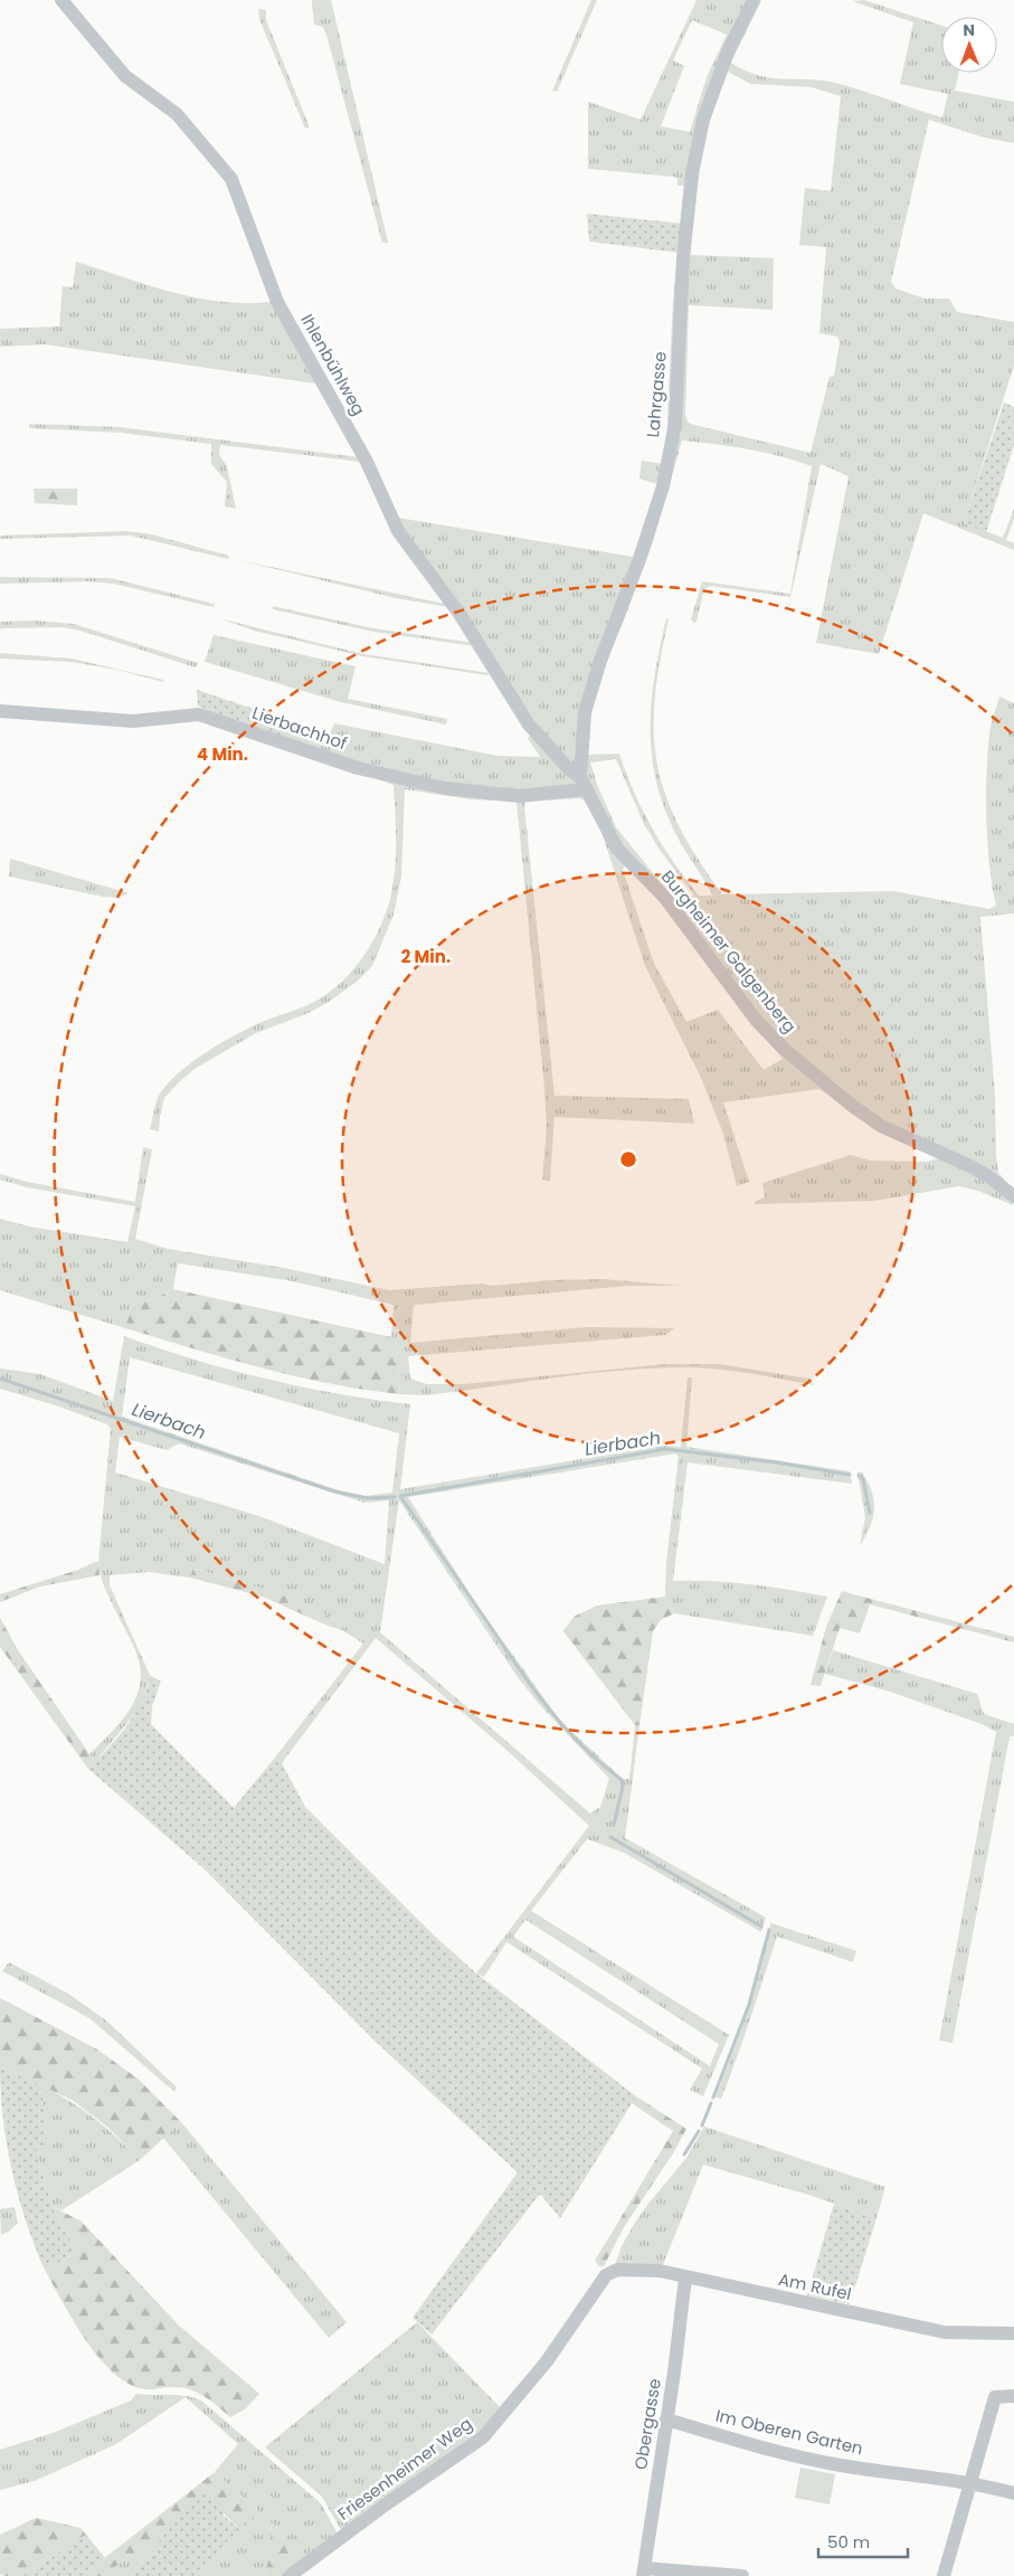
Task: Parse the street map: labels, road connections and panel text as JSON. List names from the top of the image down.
{
  "streets": {
    "street": [
      "Ihlenbühlweg",
      "Lahrgasse",
      "Lierbachhof",
      "Burgheimer Galgenberg",
      "Am Rufel",
      "Obergasse",
      "Im Oberen Garten",
      "Friesenheimer Weg"
    ]
  },
  "crossings": [
    ["Ihlenbühlweg", "Lahrgasse"],
    ["Ihlenbühlweg", "Lierbachhof"],
    ["Ihlenbühlweg", "Burgheimer Galgenberg"],
    ["Lahrgasse", "Lierbachhof"],
    ["Lahrgasse", "Burgheimer Galgenberg"],
    ["Lierbachhof", "Burgheimer Galgenberg"],
    ["Am Rufel", "Obergasse"],
    ["Am Rufel", "Friesenheimer Weg"],
    ["Obergasse", "Im Oberen Garten"]
  ],
  "water": ["Lierbach"],
  "scale_bar": "50 m",
  "north": "top",
  "rings": ["4 Min.", "2 Min."]
}
